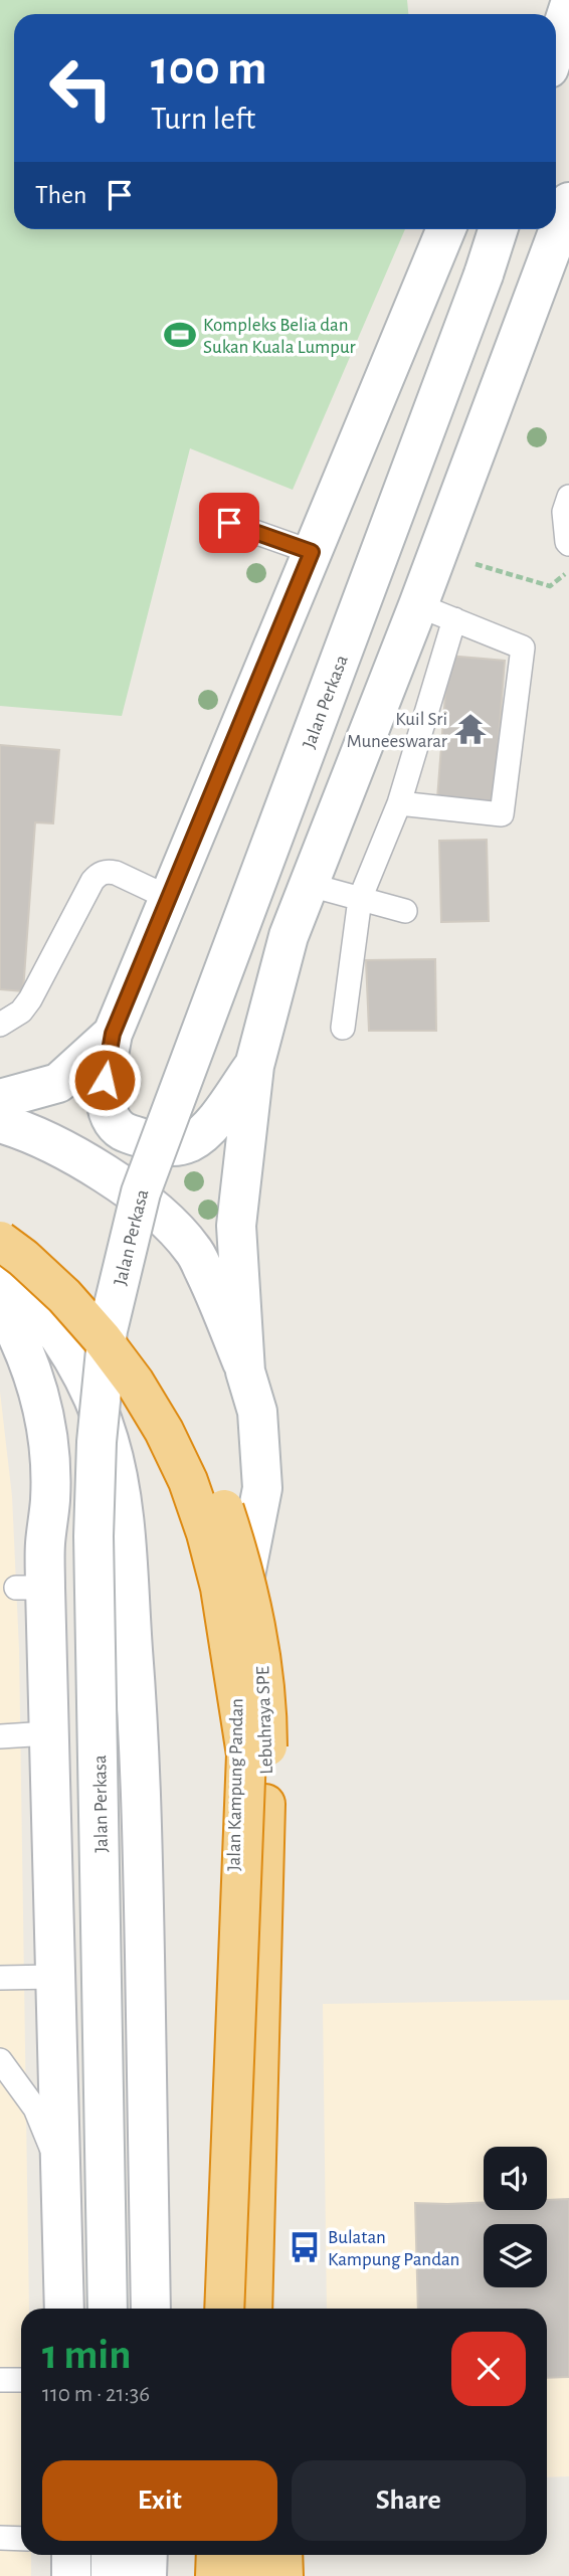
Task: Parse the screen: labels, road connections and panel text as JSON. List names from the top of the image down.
{
  "streets": {
    "highway": ["Lebuhraya SPE"],
    "main road": ["Jalan Perkasa", "Jalan Kampung Pandan"]
  },
  "places": {
    "sports": ["Kompleks Belia dan Sukan Kuala Lumpur"],
    "temple": ["Kuil Sri Muneeswarar"],
    "bus stop": ["Bulatan Kampung Pandan"]
  },
  "page": {
    "turn": ["100 m", "Turn left"],
    "then": "Then",
    "heading": ["1 min", "110 m · 21:36"],
    "buttons": ["Exit", "Share"]
  }
}
